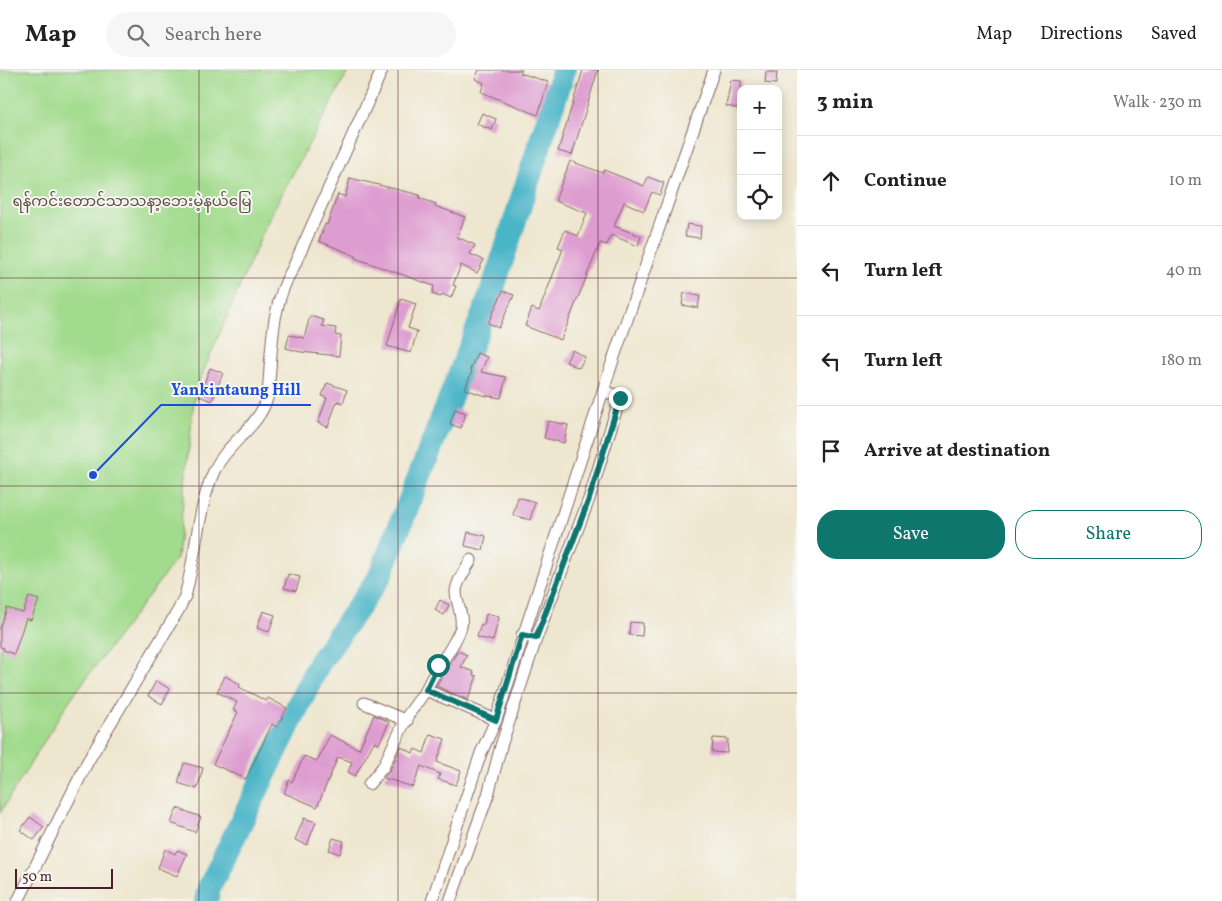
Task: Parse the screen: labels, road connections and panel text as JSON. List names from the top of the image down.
{
  "parks": ["ရန်ကင်းတောင်သာသနာ့ဘေးမဲ့နယ်မြေ"],
  "places": ["Yankintaung Hill"],
  "scale_bar": "50 m",
  "page": {
    "header": "Map",
    "search": "Search here",
    "nav": ["Map", "Directions", "Saved"],
    "heading": ["3 min", "Walk · 230 m"],
    "map_buttons": ["+", "−"],
    "list": [
      ["Continue", "10 m"],
      ["Turn left", "40 m"],
      ["Turn left", "180 m"],
      "Arrive at destination"
    ],
    "buttons": ["Save", "Share"],
    "scale": "50 m"
  }
}
